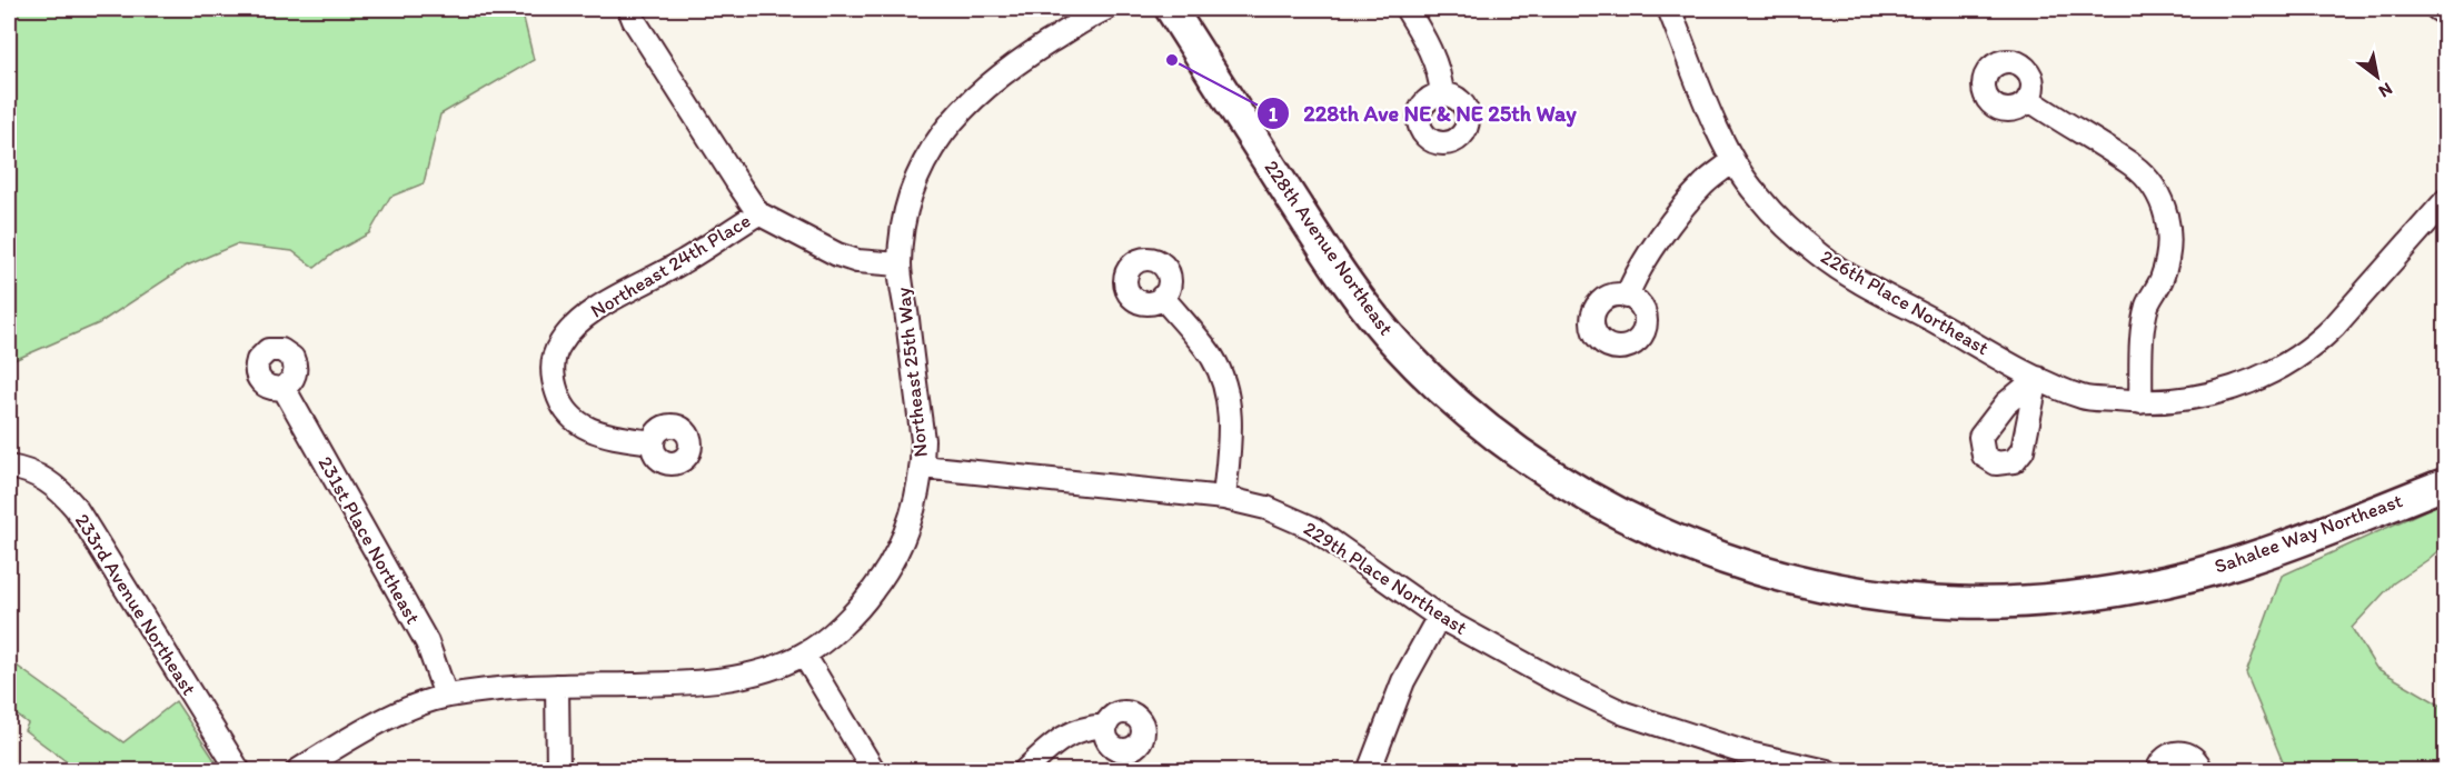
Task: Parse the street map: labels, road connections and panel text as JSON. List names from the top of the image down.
{
  "streets": {
    "main road": ["228th Avenue Northeast", "Sahalee Way Northeast"],
    "street": [
      "Northeast 24th Place",
      "226th Place Northeast",
      "Northeast 25th Way",
      "231st Place Northeast",
      "229th Place Northeast",
      "233rd Avenue Northeast"
    ]
  },
  "crossings": [
    ["228th Avenue Northeast", "Sahalee Way Northeast"],
    ["Northeast 25th Way", "231st Place Northeast"],
    ["Northeast 25th Way", "229th Place Northeast"]
  ],
  "places": ["228th Ave NE & NE 25th Way"],
  "north": "bottom right"
}
